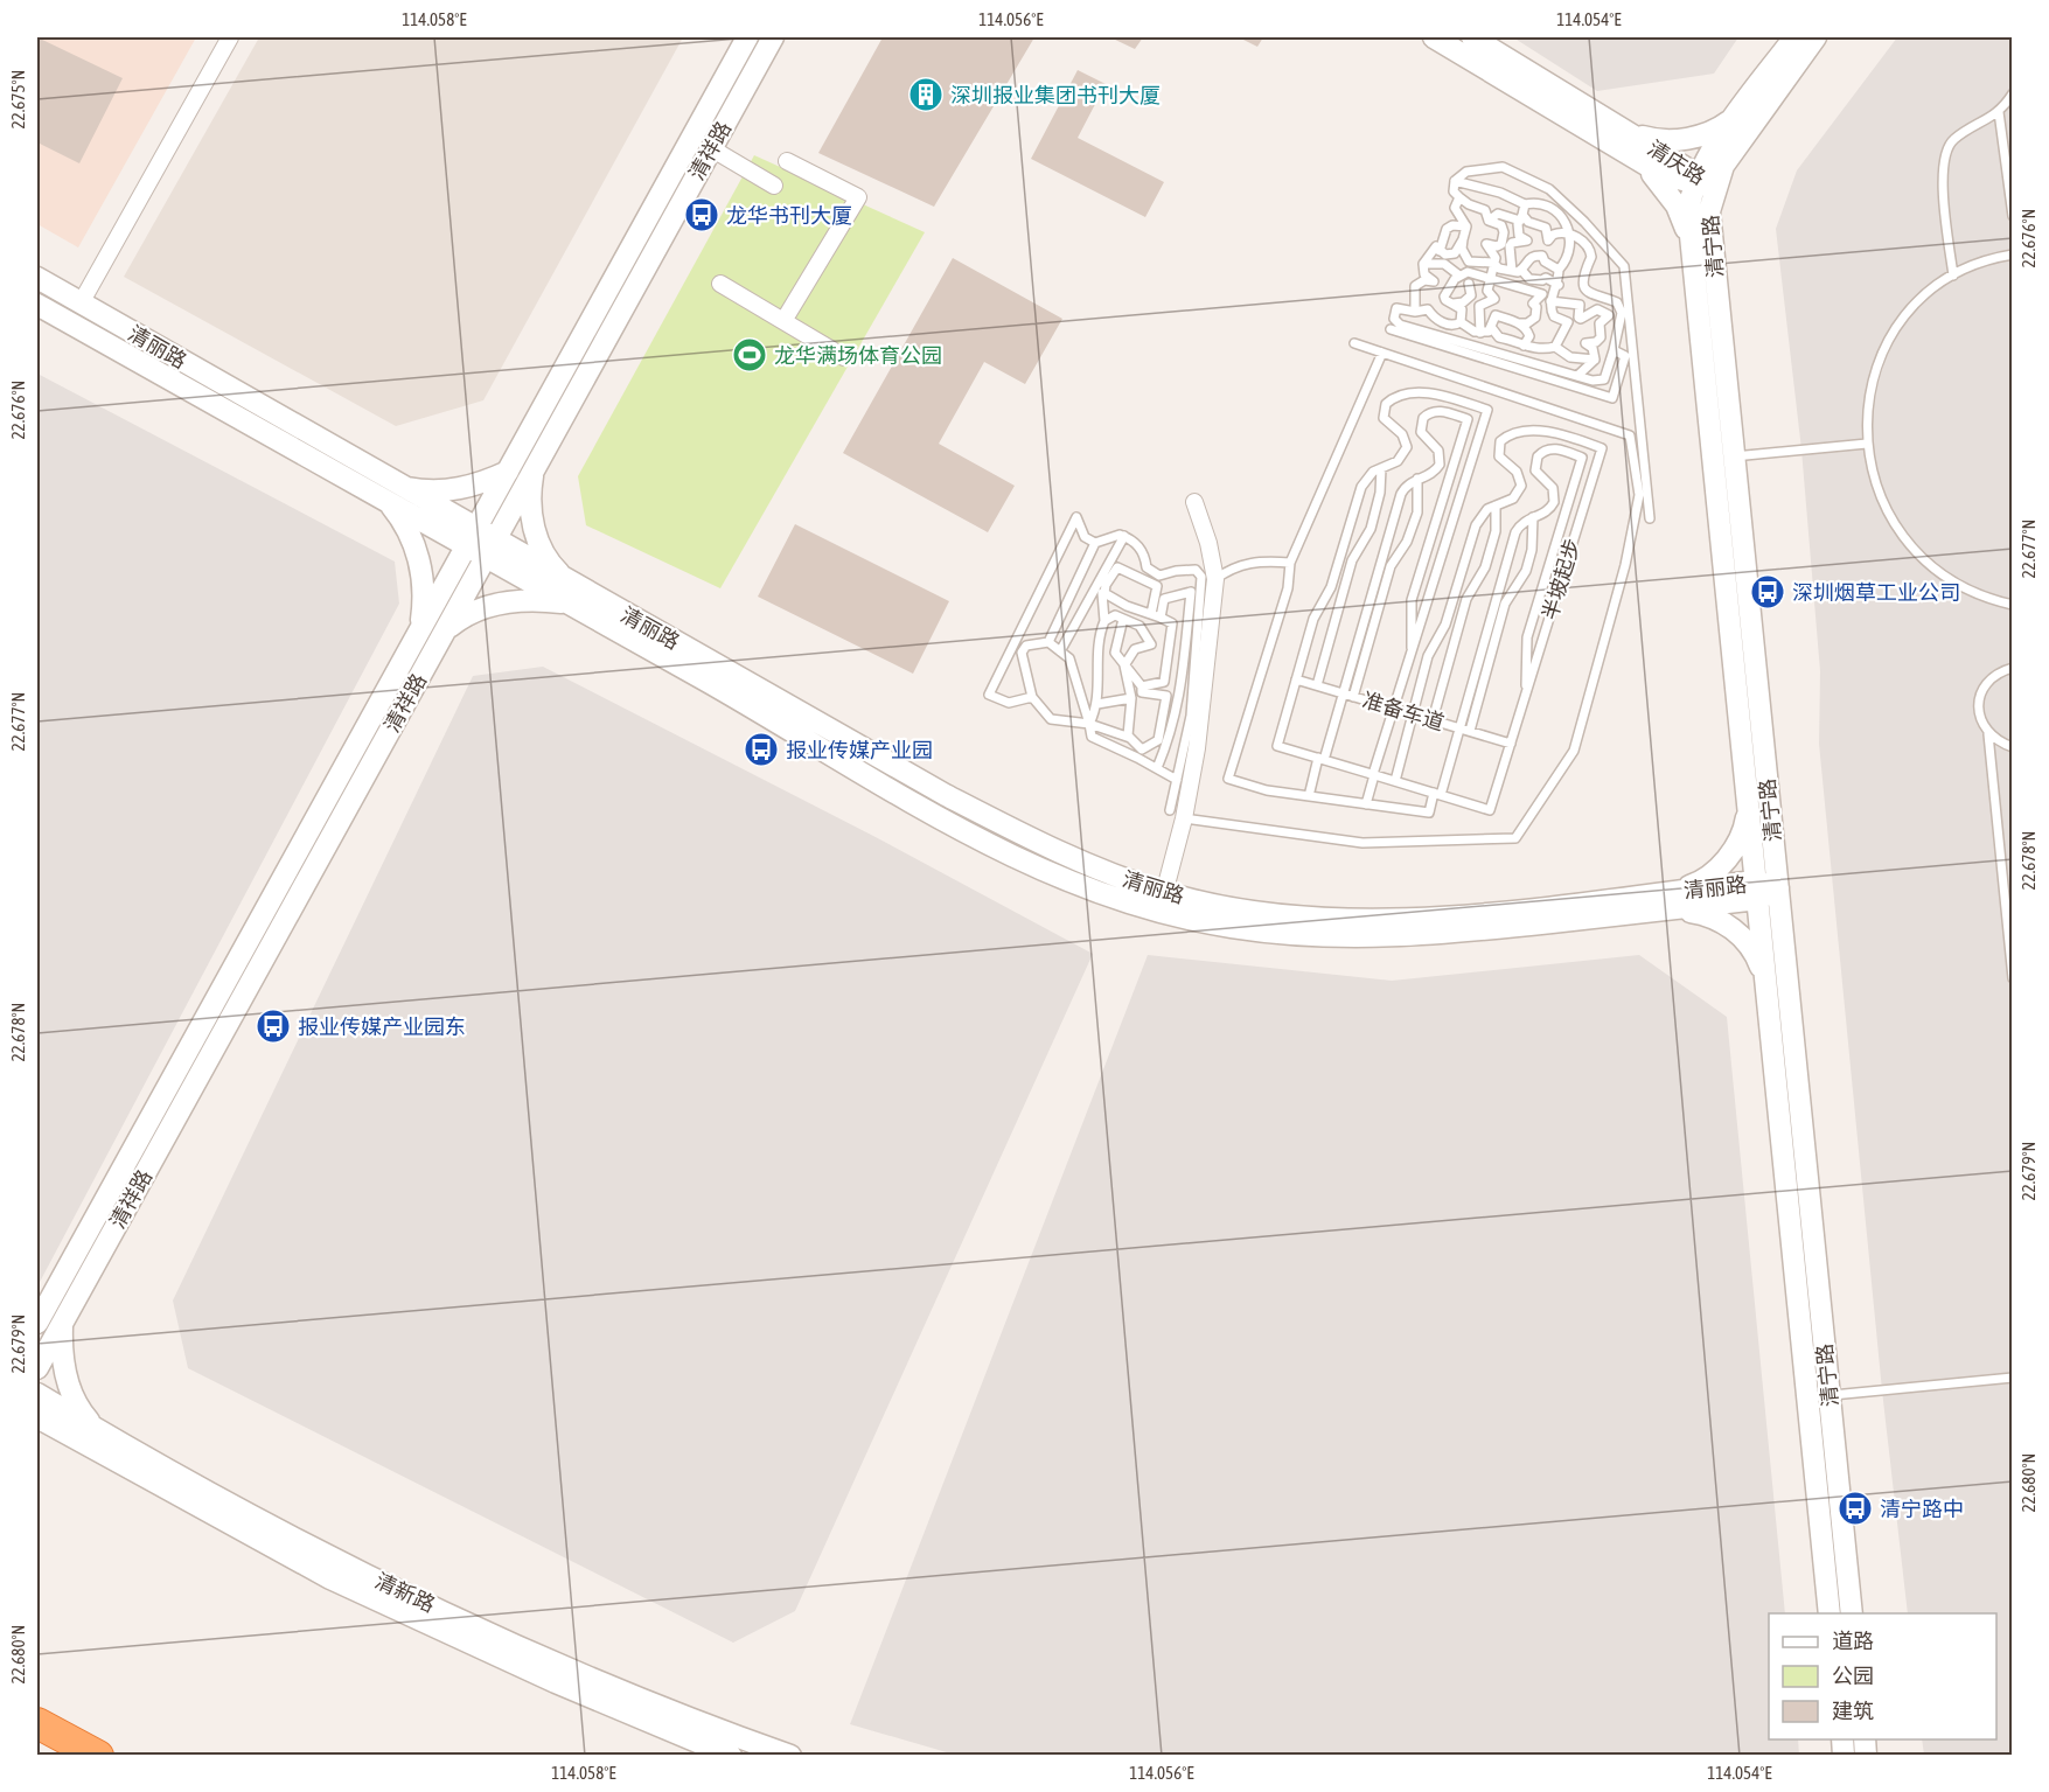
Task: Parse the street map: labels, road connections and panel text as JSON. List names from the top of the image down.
{
  "streets": {
    "street": [
      "清祥路",
      "清庆路",
      "清宁路",
      "清丽路",
      "清新路"
    ],
    "lane": ["半坡起步", "准备车道"]
  },
  "crossings": [
    ["清祥路", "清丽路"],
    ["清庆路", "清宁路"],
    ["清宁路", "清丽路"]
  ],
  "places": {
    "building": ["深圳报业集团书刊大厦"],
    "bus stop": [
      "龙华书刊大厦",
      "深圳烟草工业公司",
      "报业传媒产业园",
      "报业传媒产业园东",
      "清宁路中"
    ],
    "sports": ["龙华满场体育公园"]
  },
  "legend": ["道路", "公园", "建筑"],
  "coordinates": [
    "114.058°E",
    "114.056°E",
    "114.054°E",
    "22.675°N",
    "22.676°N",
    "22.677°N",
    "22.678°N",
    "22.679°N",
    "22.680°N"
  ]
}
